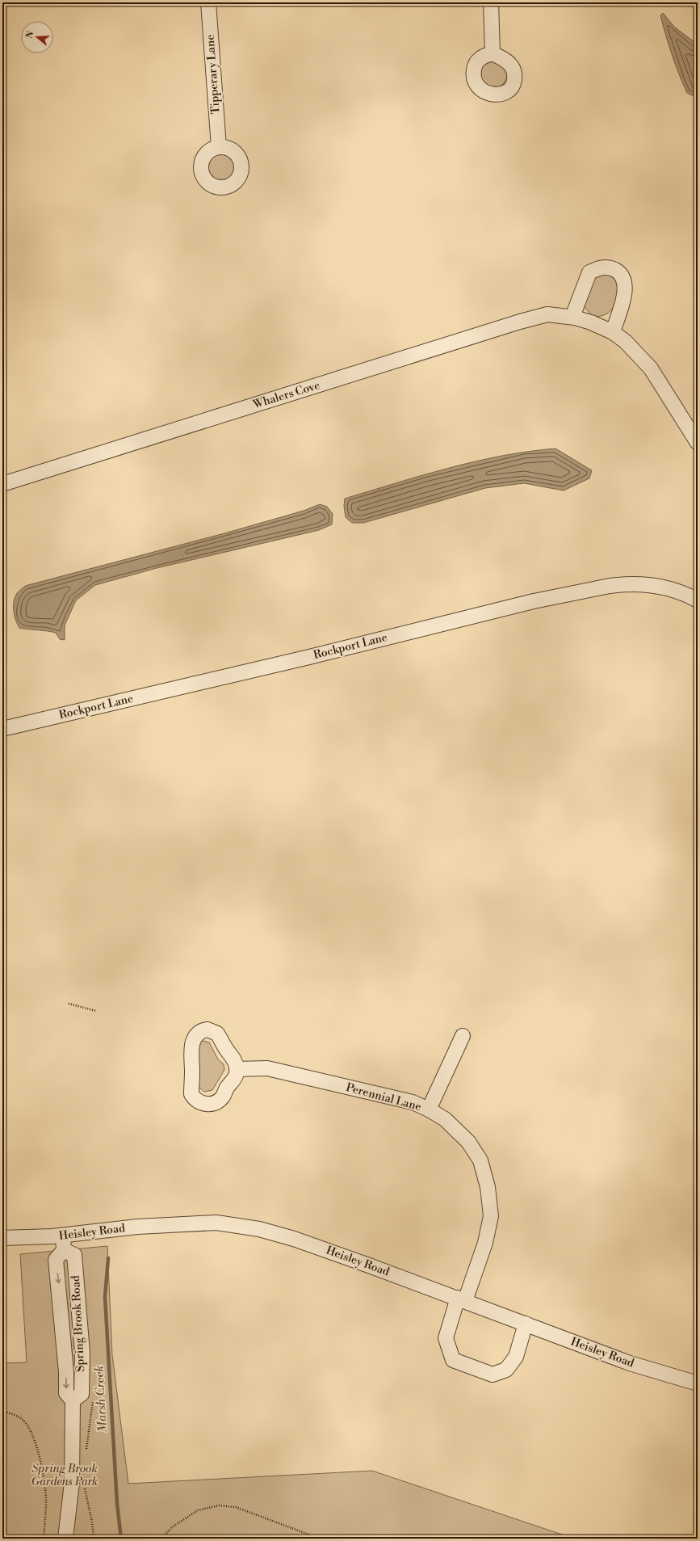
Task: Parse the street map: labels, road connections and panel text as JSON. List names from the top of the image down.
{
  "streets": {
    "street": [
      "Tipperary Lane",
      "Whalers Cove",
      "Rockport Lane",
      "Perennial Lane",
      "Heisley Road",
      "Spring Brook Road"
    ]
  },
  "crossings": [
    ["Perennial Lane", "Heisley Road"],
    ["Heisley Road", "Spring Brook Road"]
  ],
  "water": ["Marsh Creek"],
  "parks": ["Spring Brook Gardens Park"],
  "north": "left"
}
